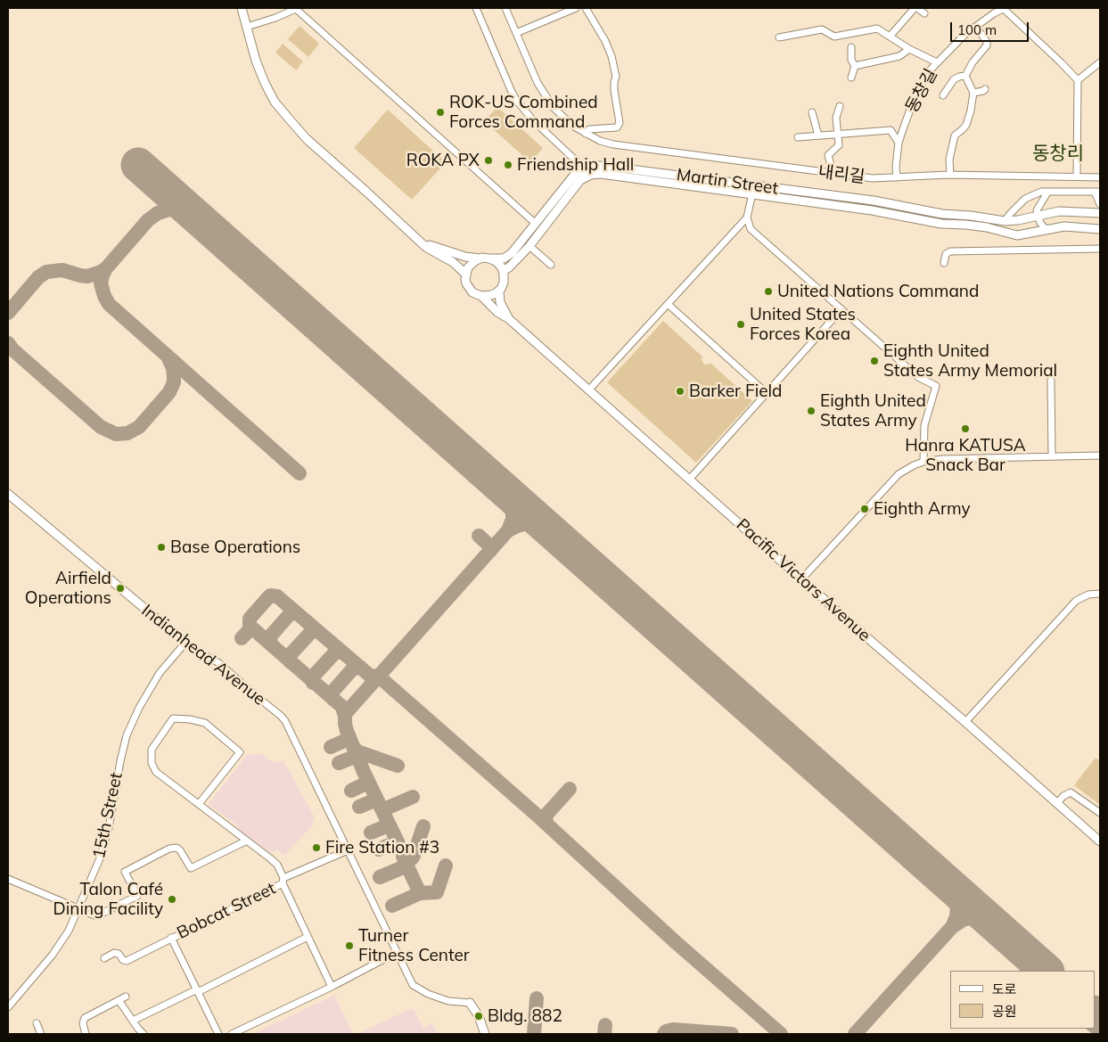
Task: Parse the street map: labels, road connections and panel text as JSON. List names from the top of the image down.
{
  "streets": {
    "main road": ["Martin Street", "Pacific Victors Avenue", "Indianhead Avenue"],
    "street": [
      "동창길",
      "내리길",
      "15th Street",
      "Bobcat Street"
    ]
  },
  "crossings": [
    ["동창길", "내리길"],
    ["Martin Street", "Pacific Victors Avenue"],
    ["Indianhead Avenue", "15th Street"],
    ["Indianhead Avenue", "Bobcat Street"]
  ],
  "districts": ["동창리"],
  "places": [
    "ROK-US Combined Forces Command",
    "ROKA PX",
    "Friendship Hall",
    "United Nations Command",
    "United States Forces Korea",
    "Eighth United States Army Memorial",
    "Barker Field",
    "Eighth United States Army",
    "Hanra KATUSA Snack Bar",
    "Eighth Army",
    "Base Operations",
    "Airfield Operations",
    "Fire Station #3",
    "Talon Café Dining Facility",
    "Turner Fitness Center",
    "Bldg. 882"
  ],
  "legend": ["도로", "공원"],
  "scale_bar": "100 m"
}
